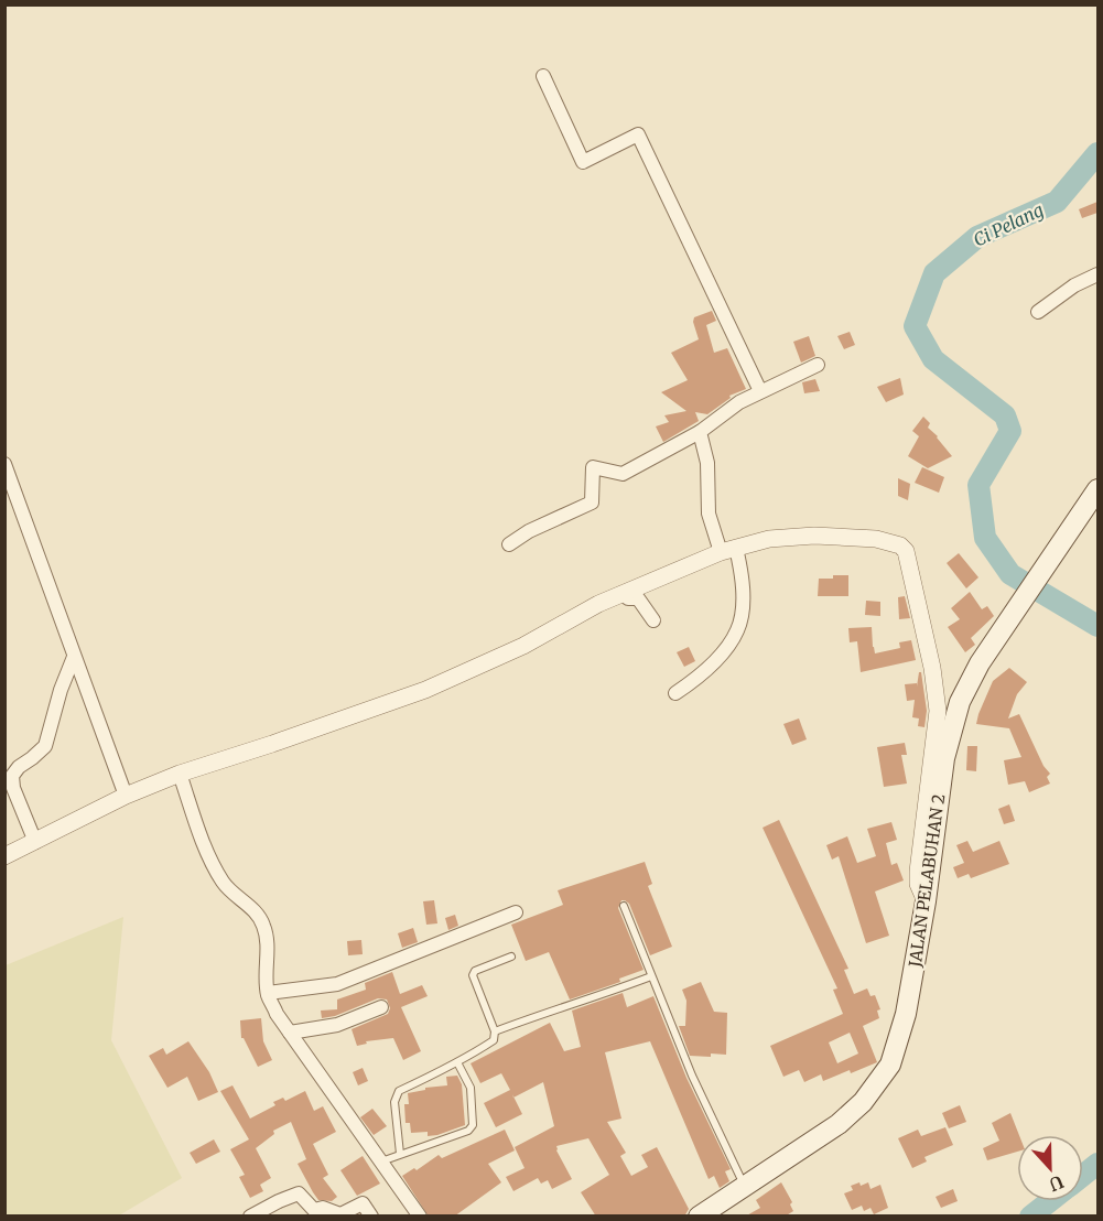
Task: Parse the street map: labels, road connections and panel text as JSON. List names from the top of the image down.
{
  "streets": {
    "main road": ["JALAN PELABUHAN 2"]
  },
  "water": ["Ci Pelang"],
  "north": "bottom"
}
